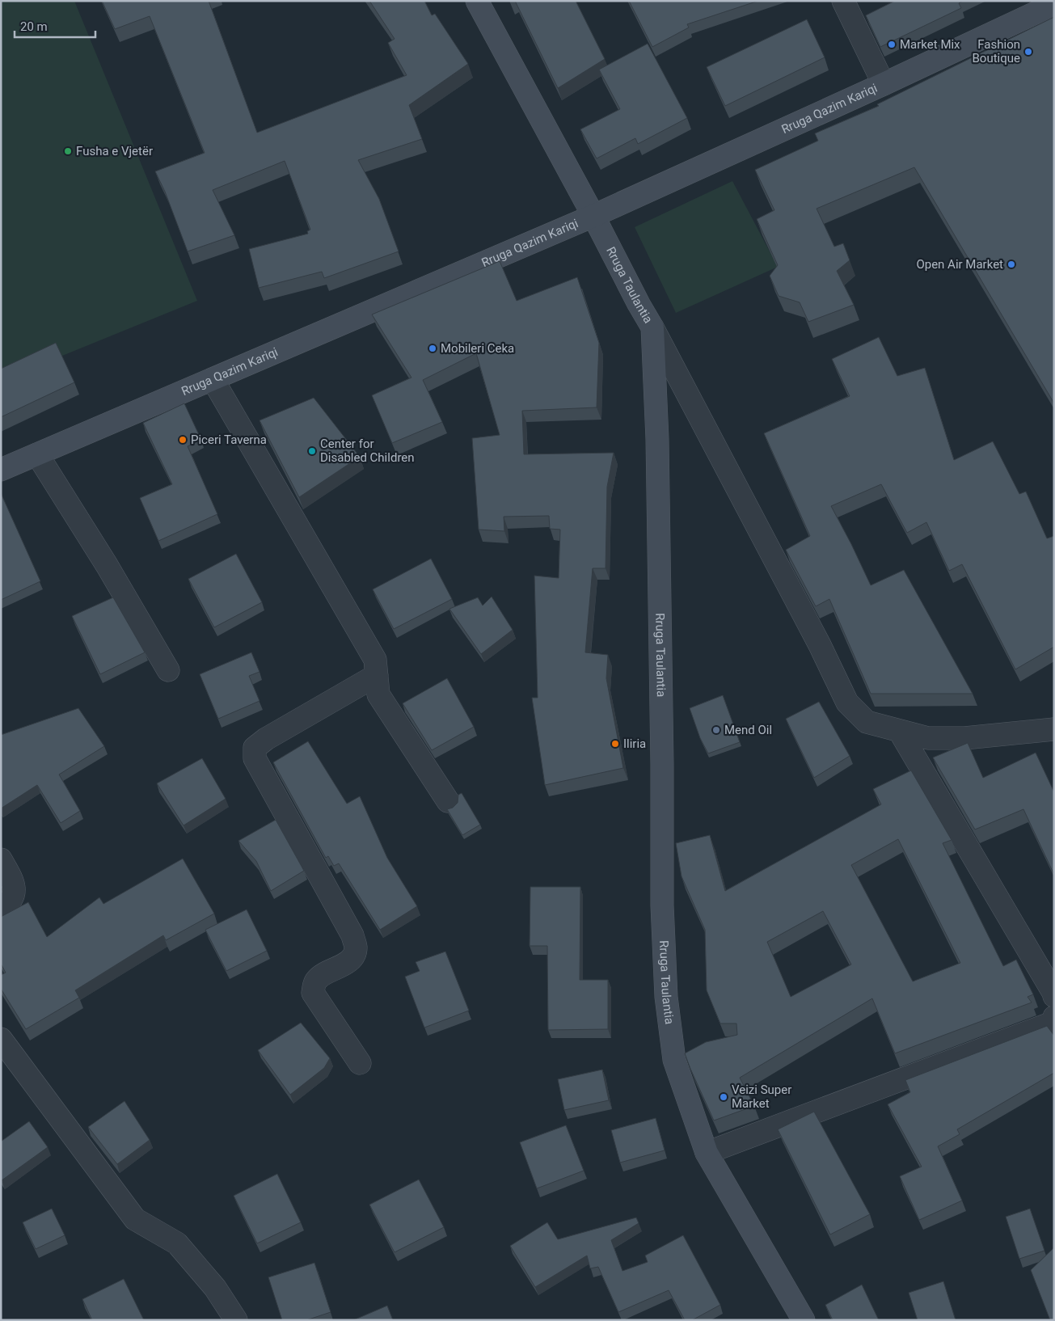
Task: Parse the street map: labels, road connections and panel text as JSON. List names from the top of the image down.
{
  "streets": {
    "street": ["Rruga Qazim Kariqi", "Rruga Taulantia"]
  },
  "crossings": [
    ["Rruga Qazim Kariqi", "Rruga Taulantia"]
  ],
  "places": [
    "Market Mix",
    "Fashion Boutique",
    "Fusha e Vjetër",
    "Open Air Market",
    "Mobileri Ceka",
    "Piceri Taverna",
    "Center for Disabled Children",
    "Mend Oil",
    "Iliria",
    "Veizi Super Market"
  ],
  "scale_bar": "20 m"
}
